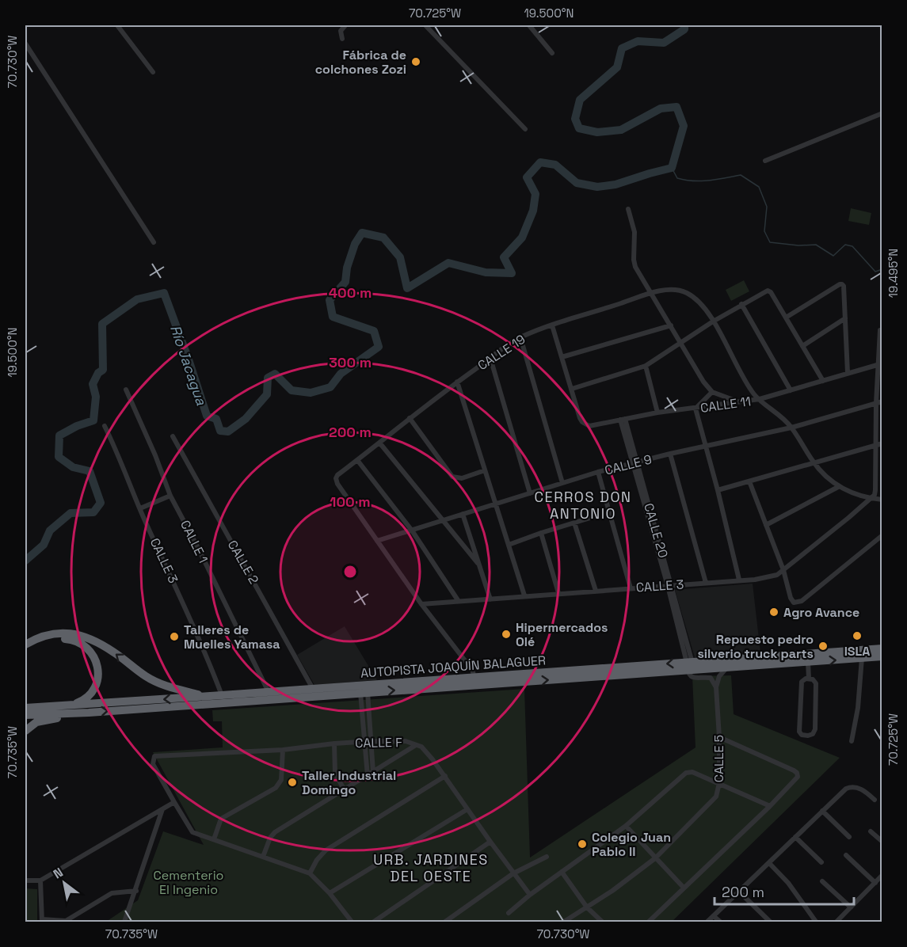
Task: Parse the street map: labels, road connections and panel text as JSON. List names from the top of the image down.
{
  "streets": {
    "highway": ["AUTOPISTA JOAQUÍN BALAGUER"],
    "street": [
      "CALLE 19",
      "CALLE 11",
      "CALLE 9",
      "CALLE 20",
      "CALLE 1",
      "CALLE 3",
      "CALLE 2",
      "CALLE F",
      "CALLE 5"
    ]
  },
  "crossings": [
    ["CALLE 19", "CALLE 11"],
    ["CALLE 19", "CALLE 9"],
    ["CALLE 11", "CALLE 20"],
    ["CALLE 9", "CALLE 20"],
    ["CALLE 20", "CALLE 3"],
    ["CALLE 20", "AUTOPISTA JOAQUÍN BALAGUER"],
    ["CALLE 1", "AUTOPISTA JOAQUÍN BALAGUER"],
    ["CALLE 3", "AUTOPISTA JOAQUÍN BALAGUER"],
    ["CALLE 2", "AUTOPISTA JOAQUÍN BALAGUER"]
  ],
  "districts": ["CERROS DON ANTONIO", "URB. JARDINES DEL OESTE"],
  "water": ["Río Jacagua"],
  "parks": ["Cementerio El Ingenio"],
  "places": [
    "Fábrica de colchones Zozi",
    "Agro Avance",
    "Hipermercados Olé",
    "ISLA",
    "Talleres de Muelles Yamasa",
    "Repuesto pedro silverio truck parts",
    "Taller Industrial Domingo",
    "Colegio Juan Pablo II"
  ],
  "scale_bar": "200 m",
  "north": "top left",
  "coordinates": [
    "70.725°W",
    "19.500°N",
    "70.730°W",
    "19.495°N",
    "70.735°W"
  ],
  "rings": [
    "400 m",
    "300 m",
    "200 m",
    "100 m"
  ]
}
